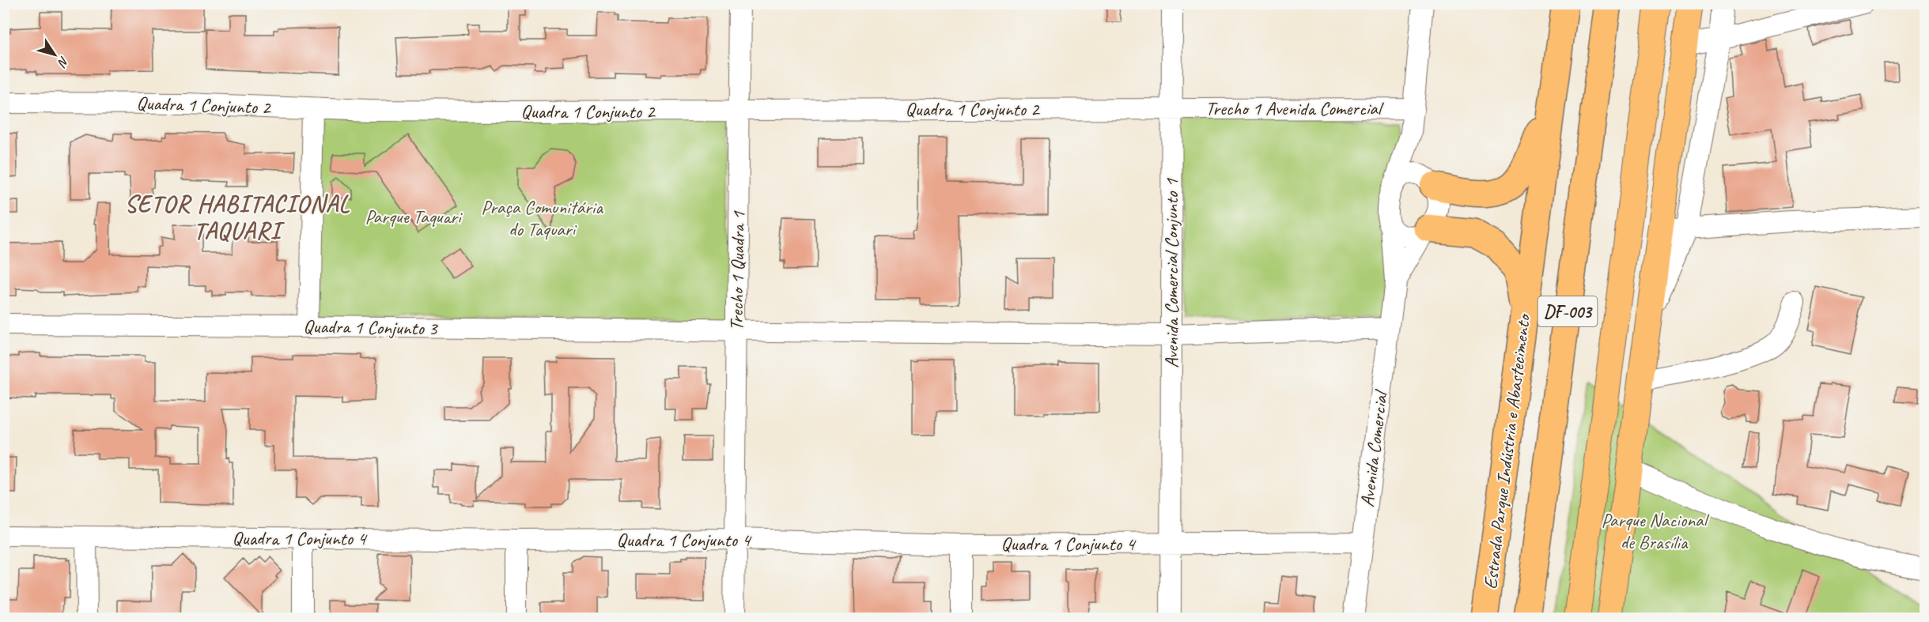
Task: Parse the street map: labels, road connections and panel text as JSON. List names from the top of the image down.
{
  "streets": {
    "highway": ["DF-003", "Estrada Parque Indústria e Abastecimento"],
    "street": [
      "Quadra 1 Conjunto 2",
      "Trecho 1 Avenida Comercial",
      "Trecho 1 Quadra 1",
      "Avenida Comercial Conjunto 1",
      "Quadra 1 Conjunto 3",
      "Avenida Comercial",
      "Quadra 1 Conjunto 4"
    ]
  },
  "crossings": [
    ["Quadra 1 Conjunto 2", "Trecho 1 Avenida Comercial"],
    ["Quadra 1 Conjunto 2", "Trecho 1 Quadra 1"],
    ["Quadra 1 Conjunto 2", "Avenida Comercial Conjunto 1"],
    ["Trecho 1 Avenida Comercial", "Avenida Comercial Conjunto 1"],
    ["Trecho 1 Quadra 1", "Quadra 1 Conjunto 3"],
    ["Trecho 1 Quadra 1", "Quadra 1 Conjunto 4"],
    ["Avenida Comercial Conjunto 1", "Quadra 1 Conjunto 3"],
    ["Avenida Comercial Conjunto 1", "Quadra 1 Conjunto 4"],
    ["Quadra 1 Conjunto 3", "Avenida Comercial"],
    ["Avenida Comercial", "Quadra 1 Conjunto 4"]
  ],
  "districts": ["SETOR HABITACIONAL TAQUARI"],
  "parks": ["Praça Comunitária do Taquari", "Parque Taquari", "Parque Nacional de Brasília"],
  "north": "bottom right"
}
